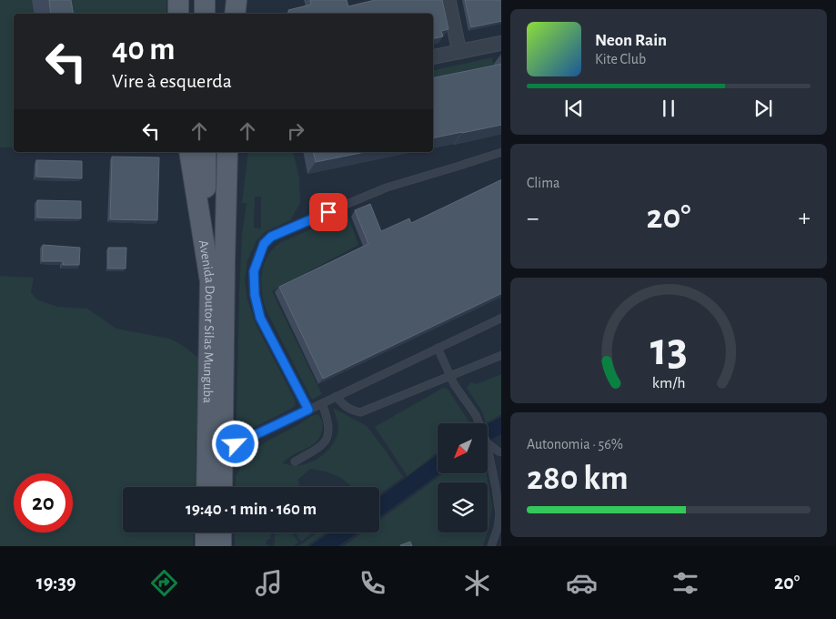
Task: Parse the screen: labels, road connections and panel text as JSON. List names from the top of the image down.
{
  "streets": {
    "main road": ["Avenida Doutor Silas Munguba"]
  },
  "north": "bottom left",
  "page": {
    "turn": ["40 m", "Vire à esquerda"],
    "song": ["Neon Rain", "Kite Club"],
    "tile": [
      "Clima",
      ["Autonomia · 56%", "280 km"]
    ],
    "heat": ["−", "20°", "+"],
    "limit": "20",
    "trip": "19:40 · 1 min · 160 m",
    "tabs": ["19:39", "20°"],
    "gauge": ["13", "km/h"]
  }
}
